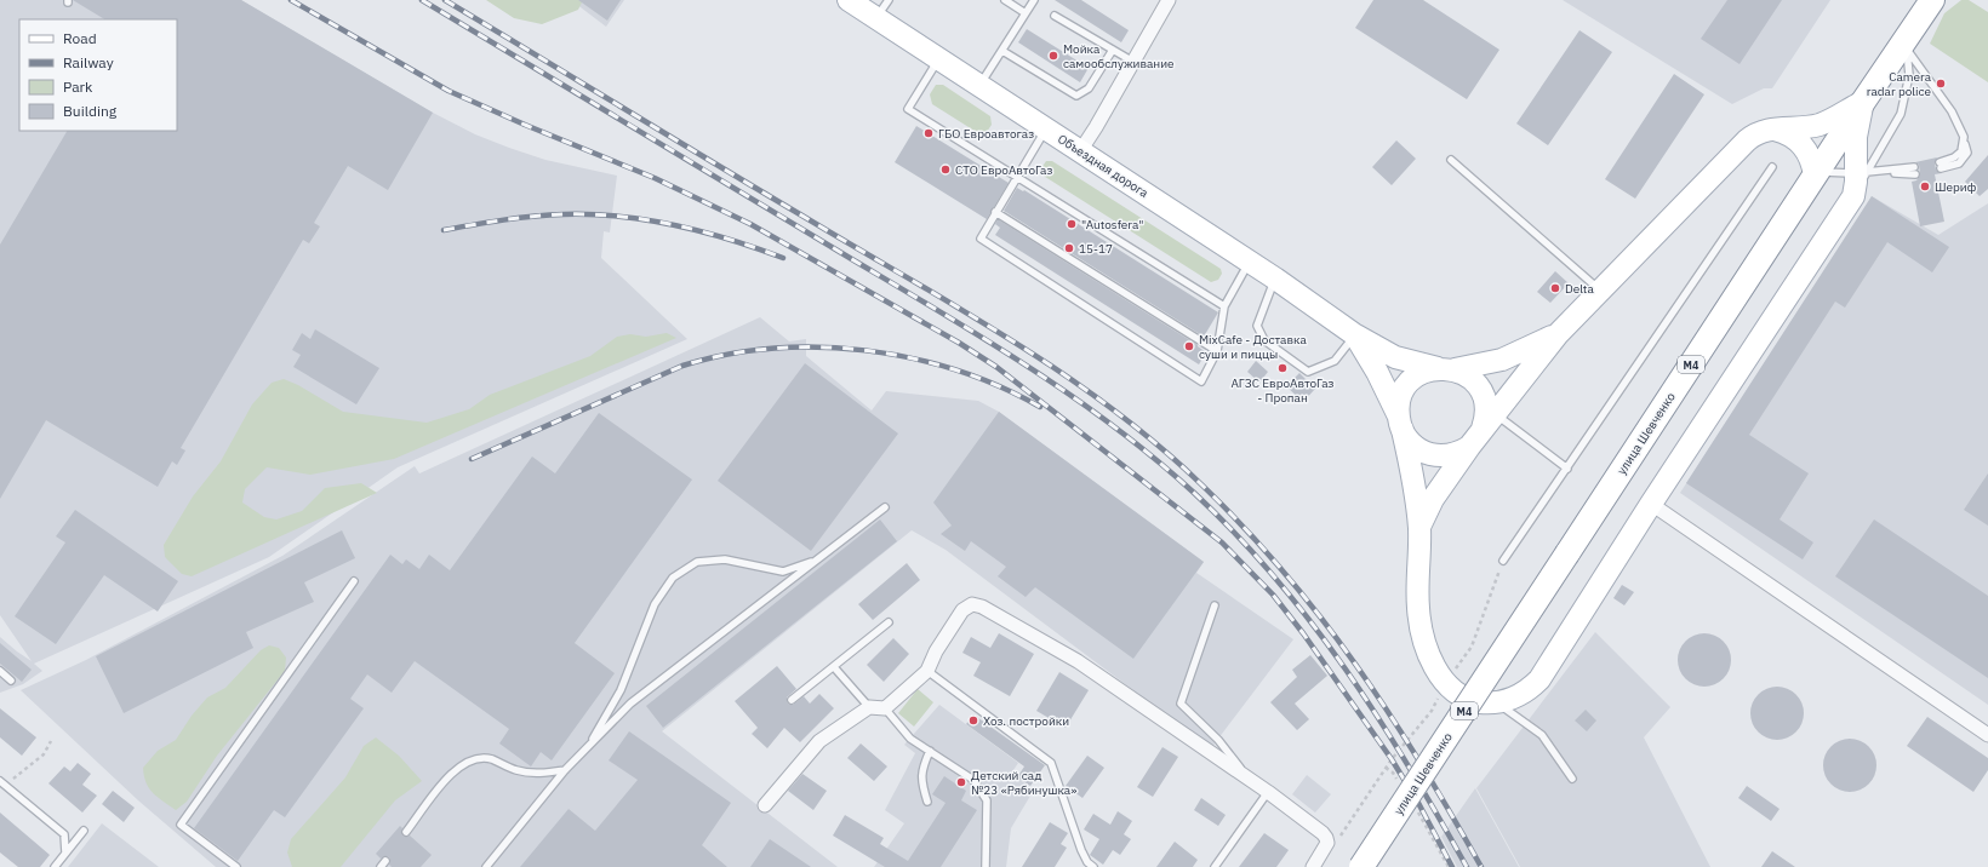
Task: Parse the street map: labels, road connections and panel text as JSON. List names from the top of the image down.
{
  "streets": {
    "highway": ["M4", "улица Шевченко"],
    "main road": ["Объездная дорога"]
  },
  "places": [
    "Мойка самообслуживание",
    "Camera radar police",
    "ГБО Евроавтогаз",
    "СТО ЕвроАвтоГаз",
    "Шериф",
    "\"Autosfera\"",
    "15-17",
    "Delta",
    "MixCafe - Доставка суши и пиццы",
    "АГЗС ЕвроАвтоГаз - Пропан",
    "Хоз. постройки",
    "Детский сад №23 «Рябинушка»"
  ],
  "legend": [
    "Road",
    "Railway",
    "Park",
    "Building"
  ]
}
